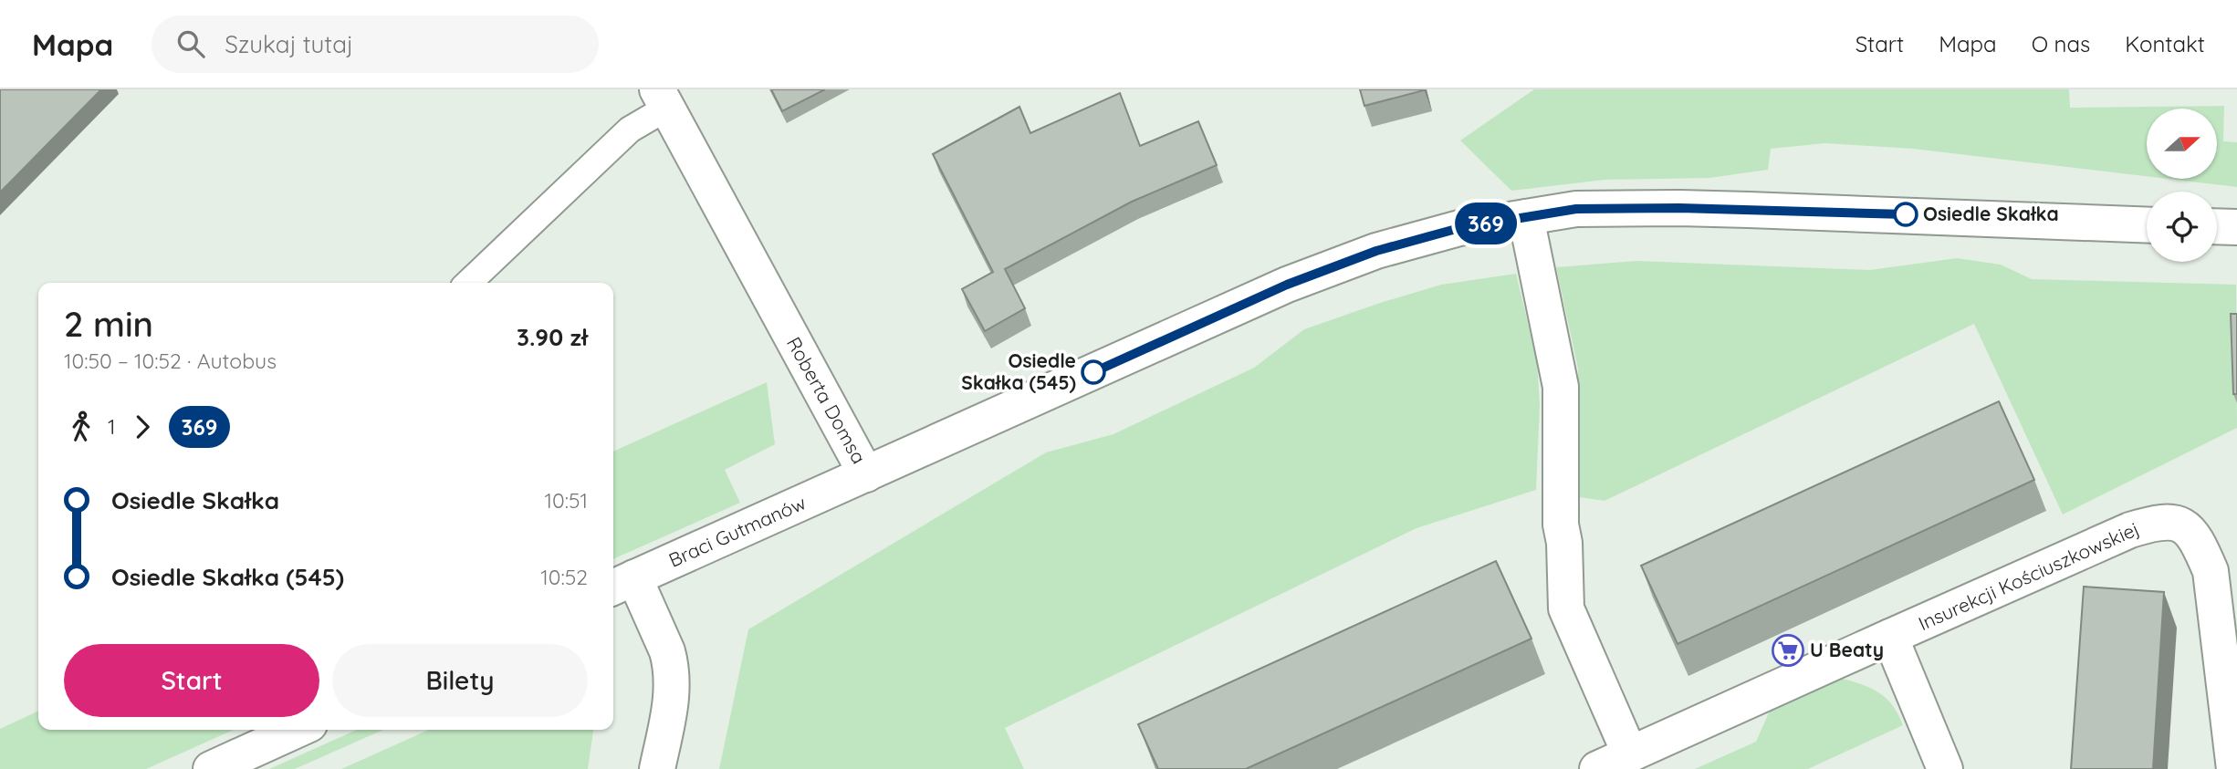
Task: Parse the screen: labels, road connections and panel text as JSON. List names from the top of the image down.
{
  "streets": {
    "street": ["Roberta Domsa", "Braci Gutmanów", "Insurekcji Kościuszkowskiej"]
  },
  "crossings": [
    ["Roberta Domsa", "Braci Gutmanów"]
  ],
  "places": {
    "other": ["Osiedle Skałka", "Osiedle Skałka (545)"],
    "supermarket": ["U Beaty"]
  },
  "lines": ["bus line 369"],
  "north": "right",
  "page": {
    "header": "Mapa",
    "search": "Szukaj tutaj",
    "nav": [
      "Start",
      "Mapa",
      "O nas",
      "Kontakt"
    ],
    "on_map": "369",
    "heading": ["2 min", "10:50 – 10:52 · Autobus", "3.90 zł"],
    "legs": ["1", "369"],
    "list": [
      {
        "name": "Osiedle Skałka",
        "value": "10:51"
      },
      {
        "name": "Osiedle Skałka (545)",
        "value": "10:52"
      }
    ],
    "buttons": ["Start", "Bilety"]
  }
}
